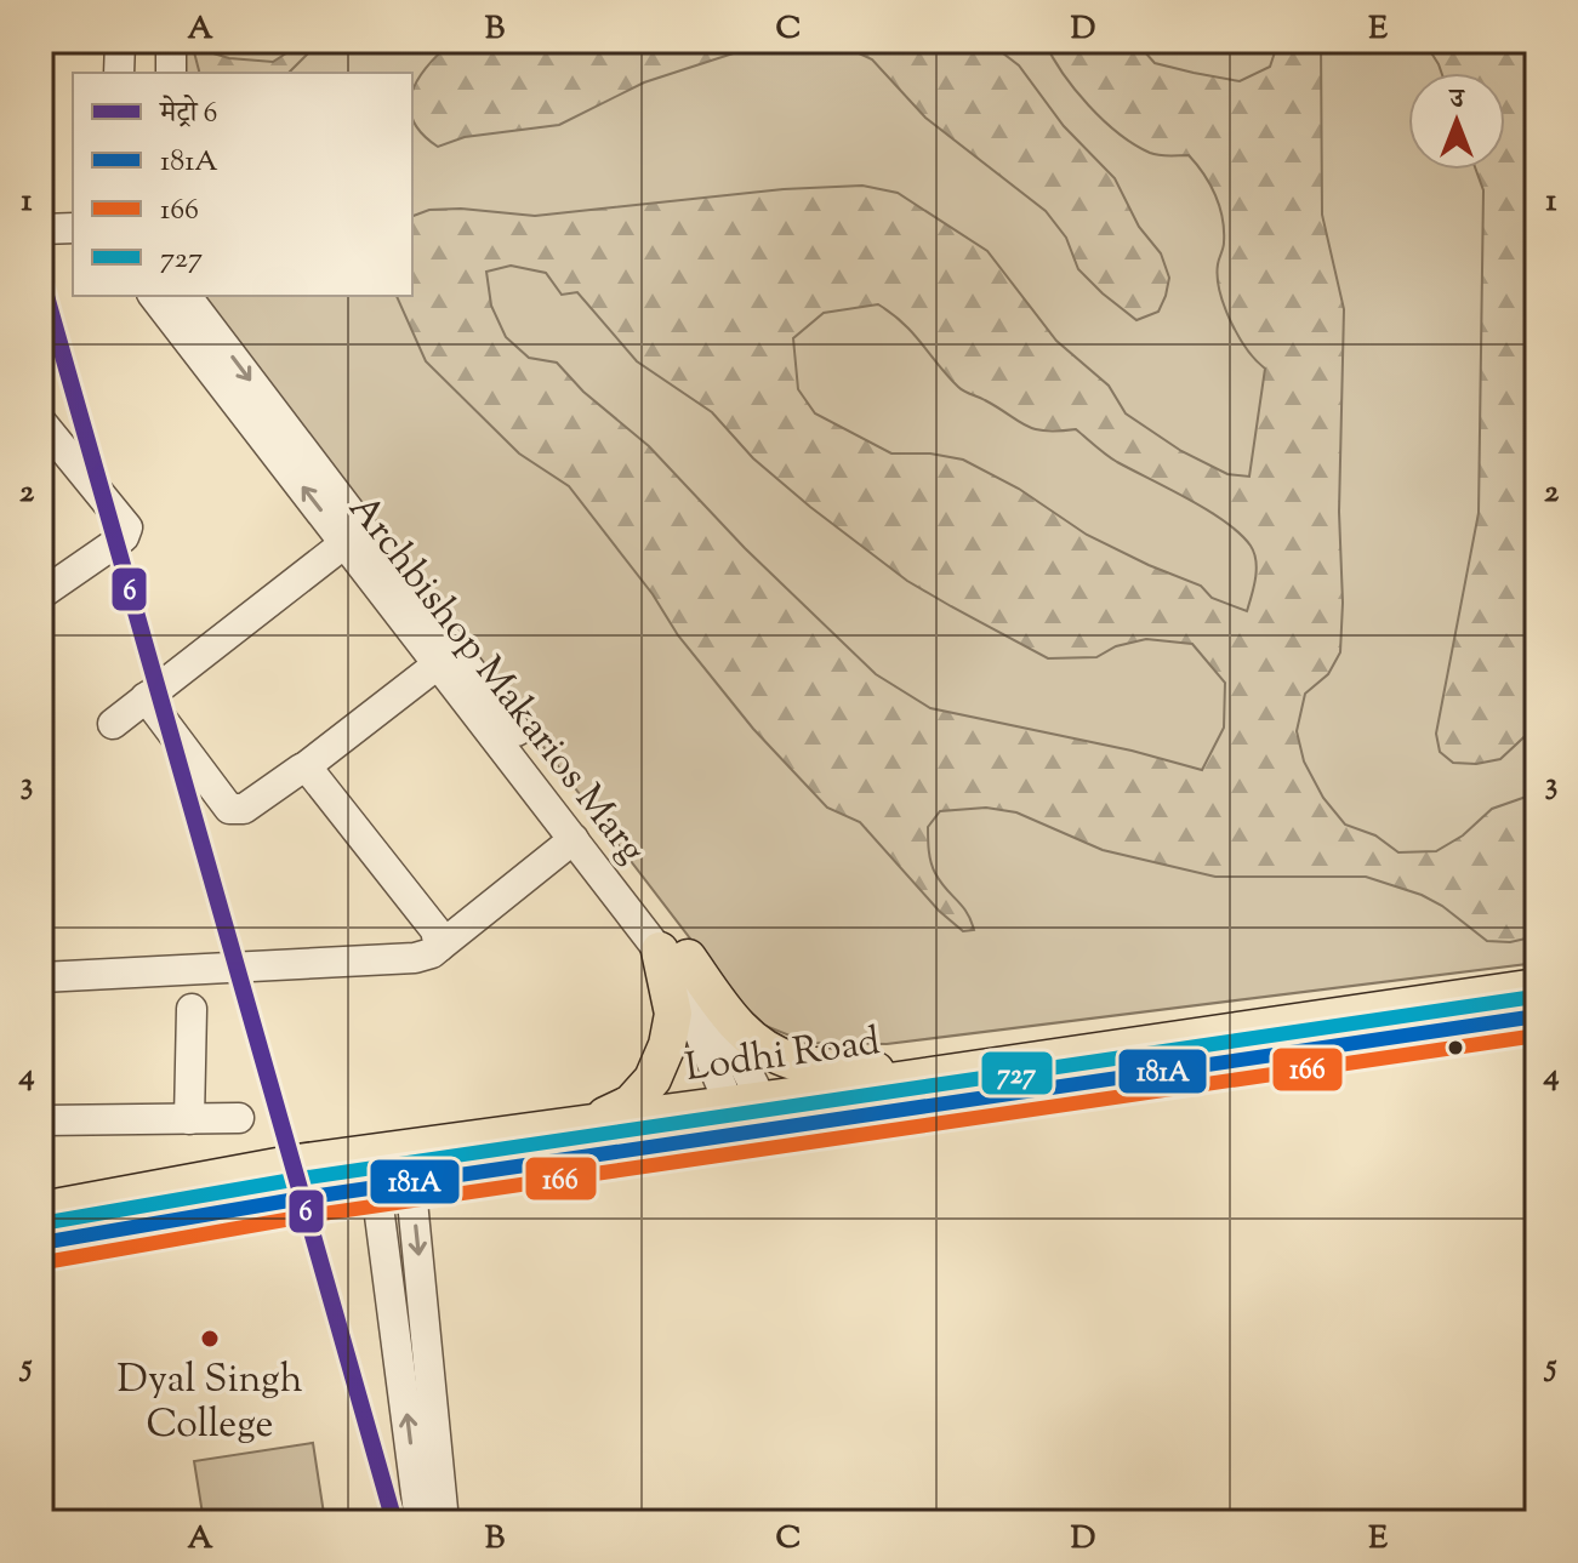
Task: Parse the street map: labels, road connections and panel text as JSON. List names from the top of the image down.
{
  "streets": {
    "main road": ["Lodhi Road"],
    "street": ["Archbishop Makarios Marg"]
  },
  "crossings": [
    ["Archbishop Makarios Marg", "Lodhi Road"]
  ],
  "places": ["Dyal Singh College"],
  "lines": [
    "metro line 6",
    "transit line 727",
    "transit line 181A",
    "transit line 166"
  ],
  "legend": [
    "मेट्रो 6",
    "181A",
    "166",
    "727"
  ],
  "north": "top",
  "grid": {
    "columns": [
      "A",
      "B",
      "C",
      "D",
      "E"
    ],
    "rows": [
      "1",
      "2",
      "3",
      "4",
      "5"
    ]
  }
}
